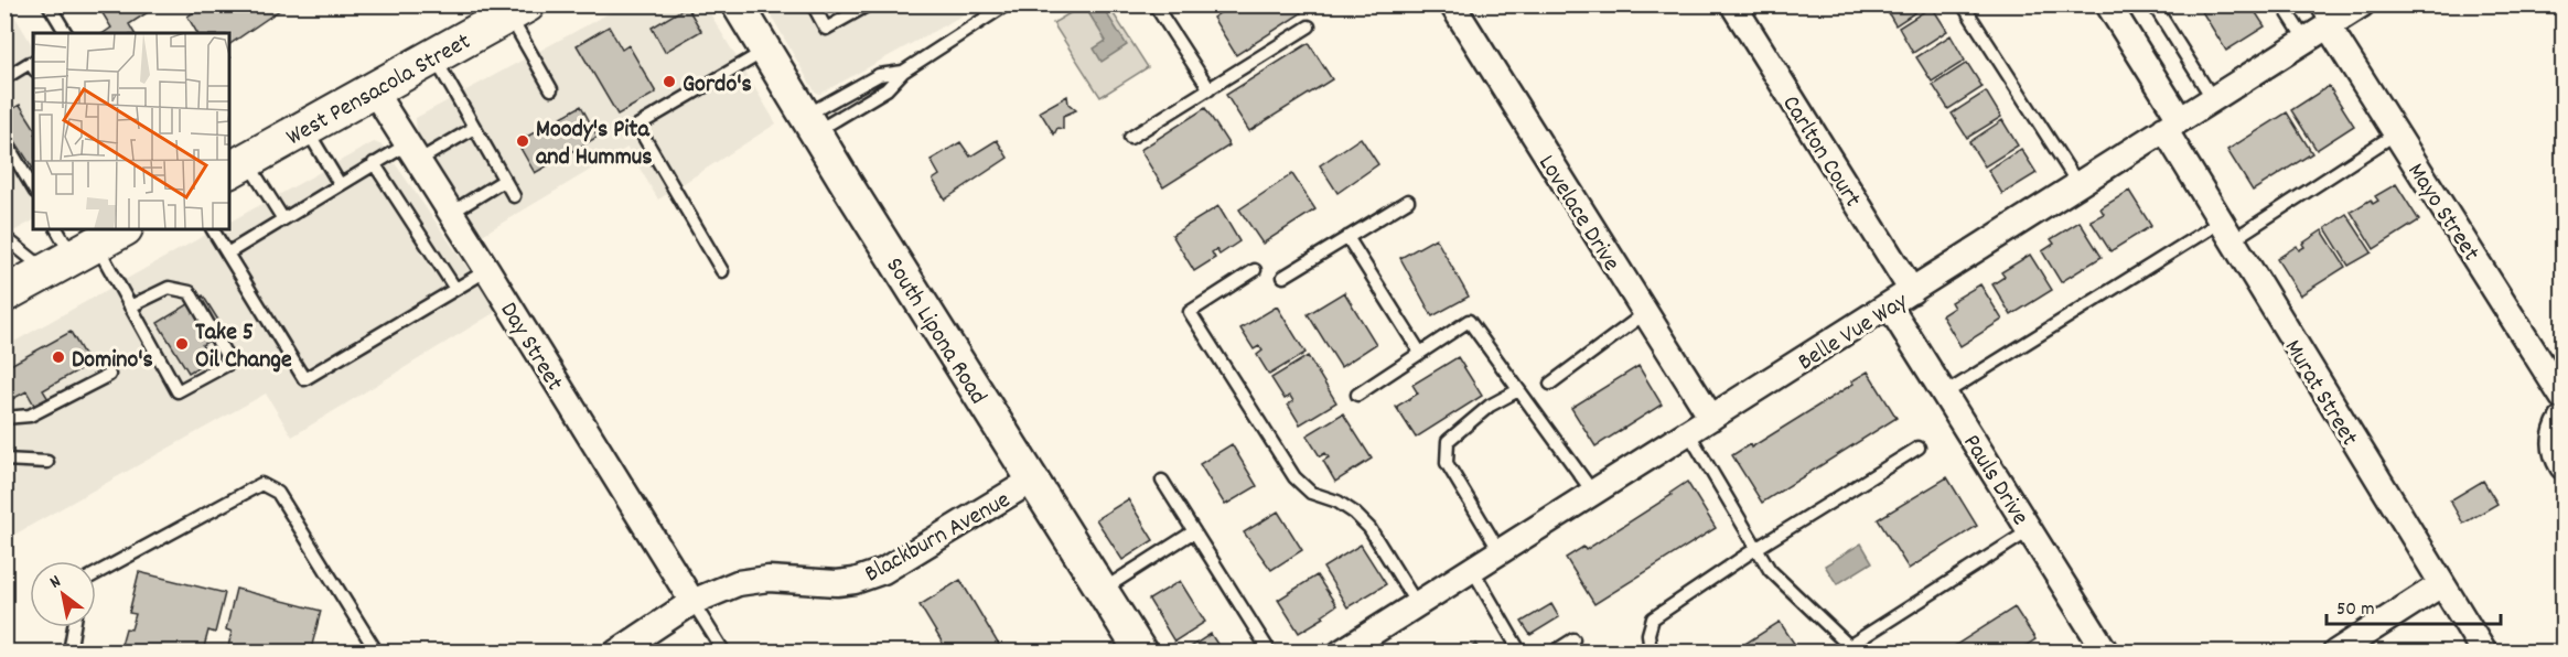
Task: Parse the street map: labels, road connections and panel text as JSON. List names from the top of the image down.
{
  "streets": {
    "main road": ["West Pensacola Street"],
    "street": [
      "Carlton Court",
      "Mayo Street",
      "Lovelace Drive",
      "South Lipona Road",
      "Belle Vue Way",
      "Day Street",
      "Murat Street",
      "Pauls Drive",
      "Blackburn Avenue"
    ]
  },
  "crossings": [
    ["West Pensacola Street", "Day Street"],
    ["Carlton Court", "Belle Vue Way"],
    ["Mayo Street", "Belle Vue Way"],
    ["Lovelace Drive", "Belle Vue Way"],
    ["South Lipona Road", "Blackburn Avenue"],
    ["Belle Vue Way", "Murat Street"],
    ["Belle Vue Way", "Pauls Drive"],
    ["Day Street", "Blackburn Avenue"]
  ],
  "places": [
    "Gordo's",
    "Moody's Pita and Hummus",
    "Take 5 Oil Change",
    "Domino's"
  ],
  "scale_bar": "50 m",
  "north": "top left"
}
